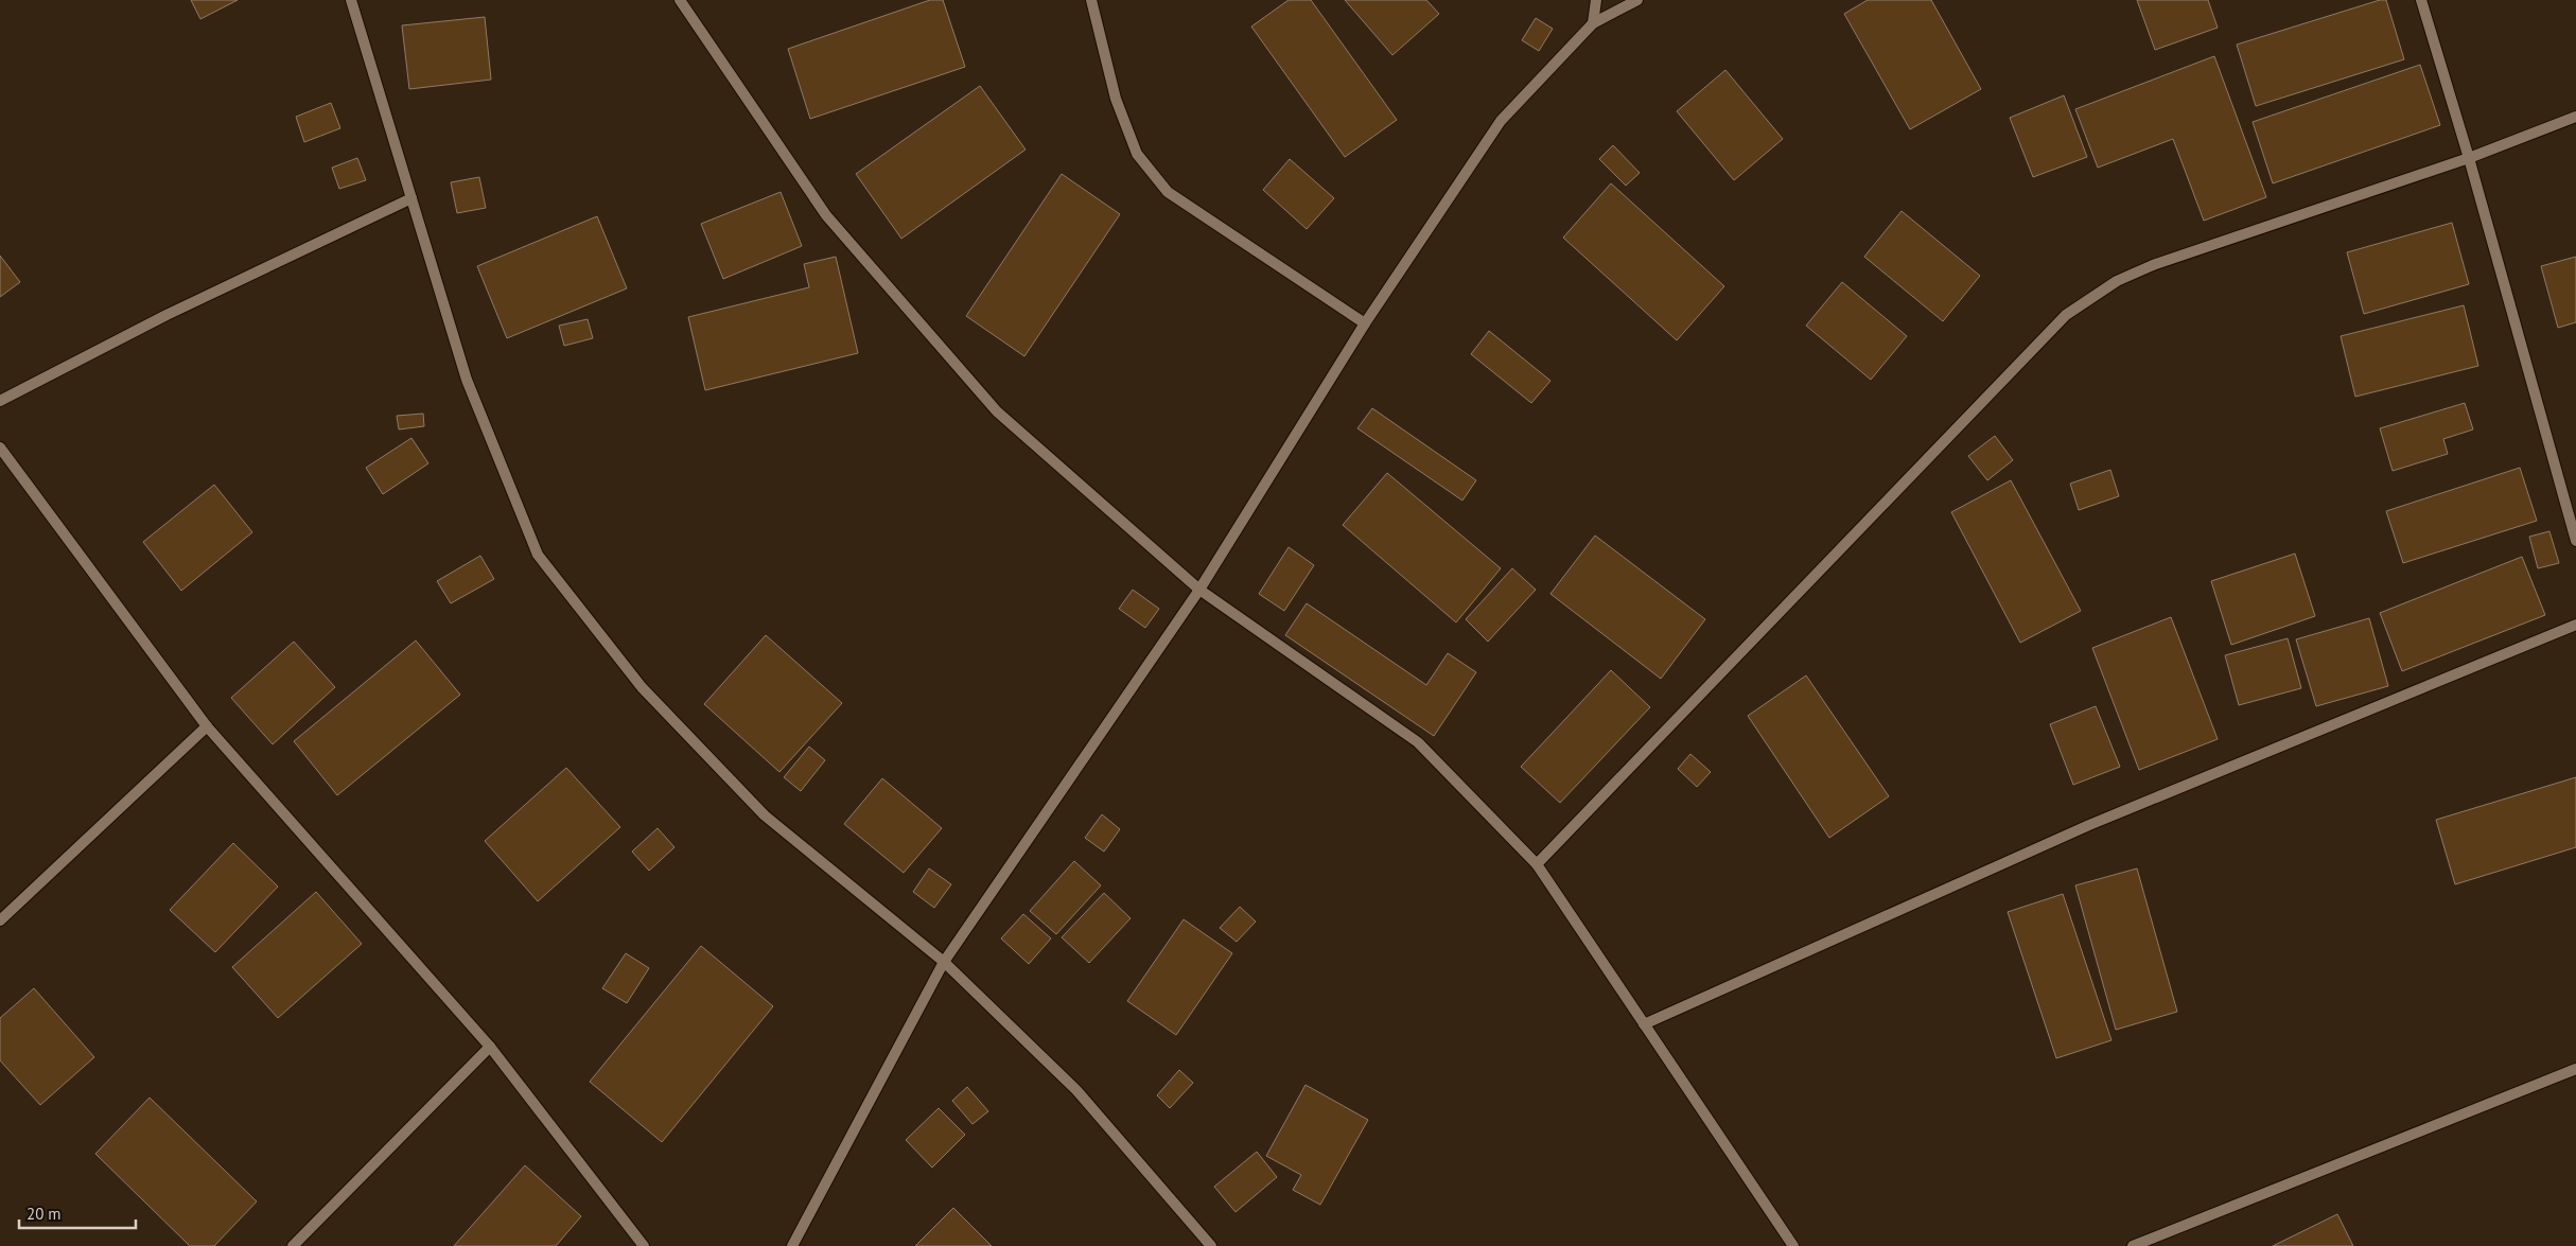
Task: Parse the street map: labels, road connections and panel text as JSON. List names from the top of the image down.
{
  "scale_bar": "20 m"
}
